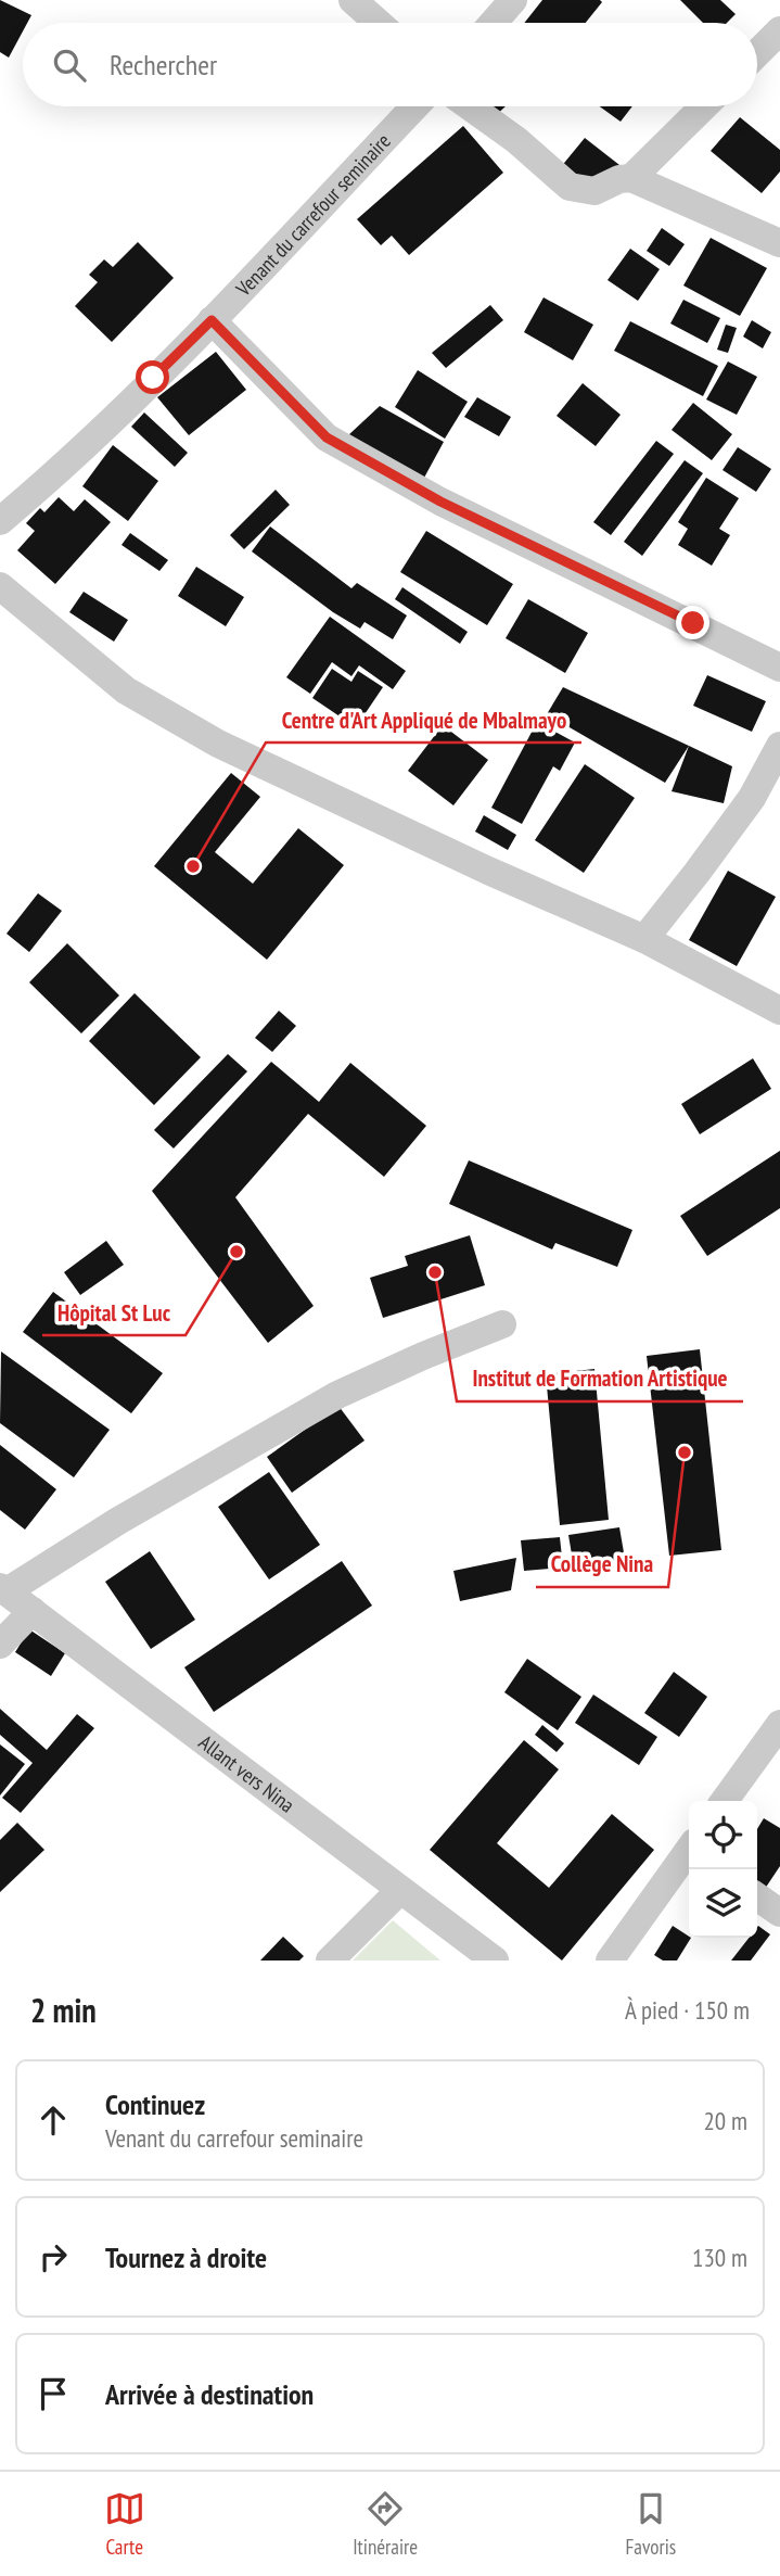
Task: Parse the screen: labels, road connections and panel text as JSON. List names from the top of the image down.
{
  "streets": {
    "street": ["Venant du carrefour seminaire", "Allant vers Nina"]
  },
  "places": [
    "Centre d'Art Appliqué de Mbalmayo",
    "Hôpital St Luc",
    "Institut de Formation Artistique",
    "Collège Nina"
  ],
  "page": {
    "search": "Rechercher",
    "heading": ["2 min", "À pied · 150 m"],
    "list": [
      ["Continuez", "Venant du carrefour seminaire", "20 m"],
      ["Tournez à droite", "130 m"],
      "Arrivée à destination"
    ],
    "nav": ["Carte", "Itinéraire", "Favoris"]
  }
}
